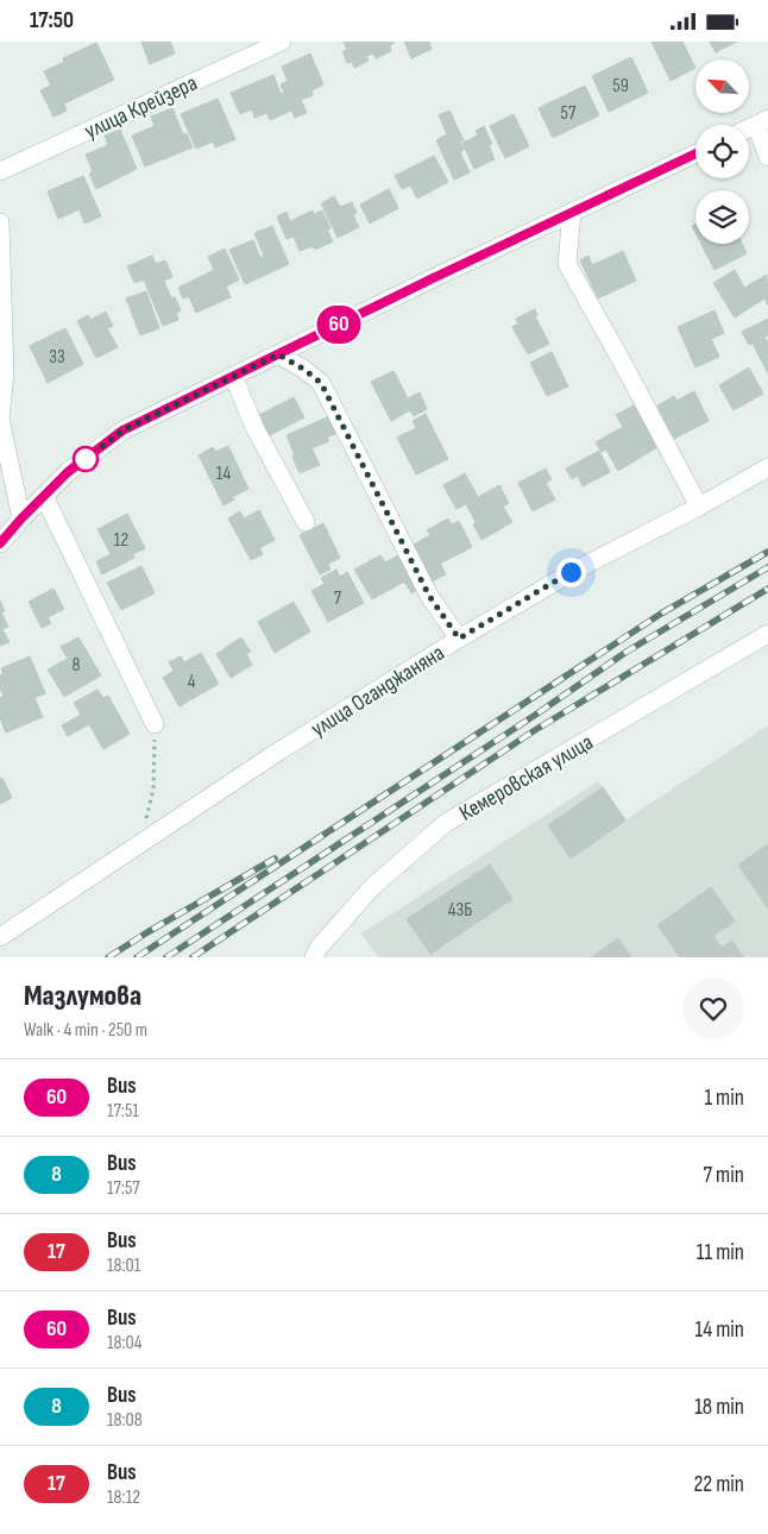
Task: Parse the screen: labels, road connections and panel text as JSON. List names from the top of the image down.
{
  "streets": {
    "street": ["улица Крейзера", "улица Оганджаняна", "Кемеровская улица"]
  },
  "lines": ["bus line 60"],
  "house_numbers": [
    "59",
    "57",
    "33",
    "14",
    "12",
    "7",
    "8",
    "4",
    "43Б"
  ],
  "north": "top left",
  "page": {
    "status": "17:50",
    "on_map": "60",
    "heading": ["Мазлумова", "Walk · 4 min · 250 m"],
    "list": [
      {
        "mark": "60",
        "name": "Bus",
        "note": "17:51",
        "value": "1 min"
      },
      {
        "mark": "8",
        "name": "Bus",
        "note": "17:57",
        "value": "7 min"
      },
      {
        "mark": "17",
        "name": "Bus",
        "note": "18:01",
        "value": "11 min"
      },
      {
        "mark": "60",
        "name": "Bus",
        "note": "18:04",
        "value": "14 min"
      },
      {
        "mark": "8",
        "name": "Bus",
        "note": "18:08",
        "value": "18 min"
      },
      {
        "mark": "17",
        "name": "Bus",
        "note": "18:12",
        "value": "22 min"
      }
    ]
  }
}
